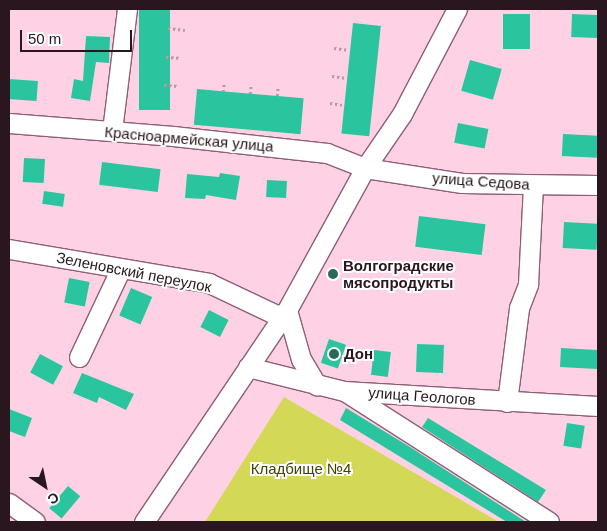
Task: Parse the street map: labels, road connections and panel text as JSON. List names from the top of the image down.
{
  "streets": {
    "street": [
      "Красноармейская улица",
      "улица Седова",
      "Зеленовский переулок",
      "улица Геологов"
    ]
  },
  "crossings": [
    ["Красноармейская улица", "улица Седова"]
  ],
  "parks": ["Кладбище №4"],
  "places": ["Волгоградские мясопродукты", "Дон"],
  "scale_bar": "50 m",
  "north": "bottom right"
}
